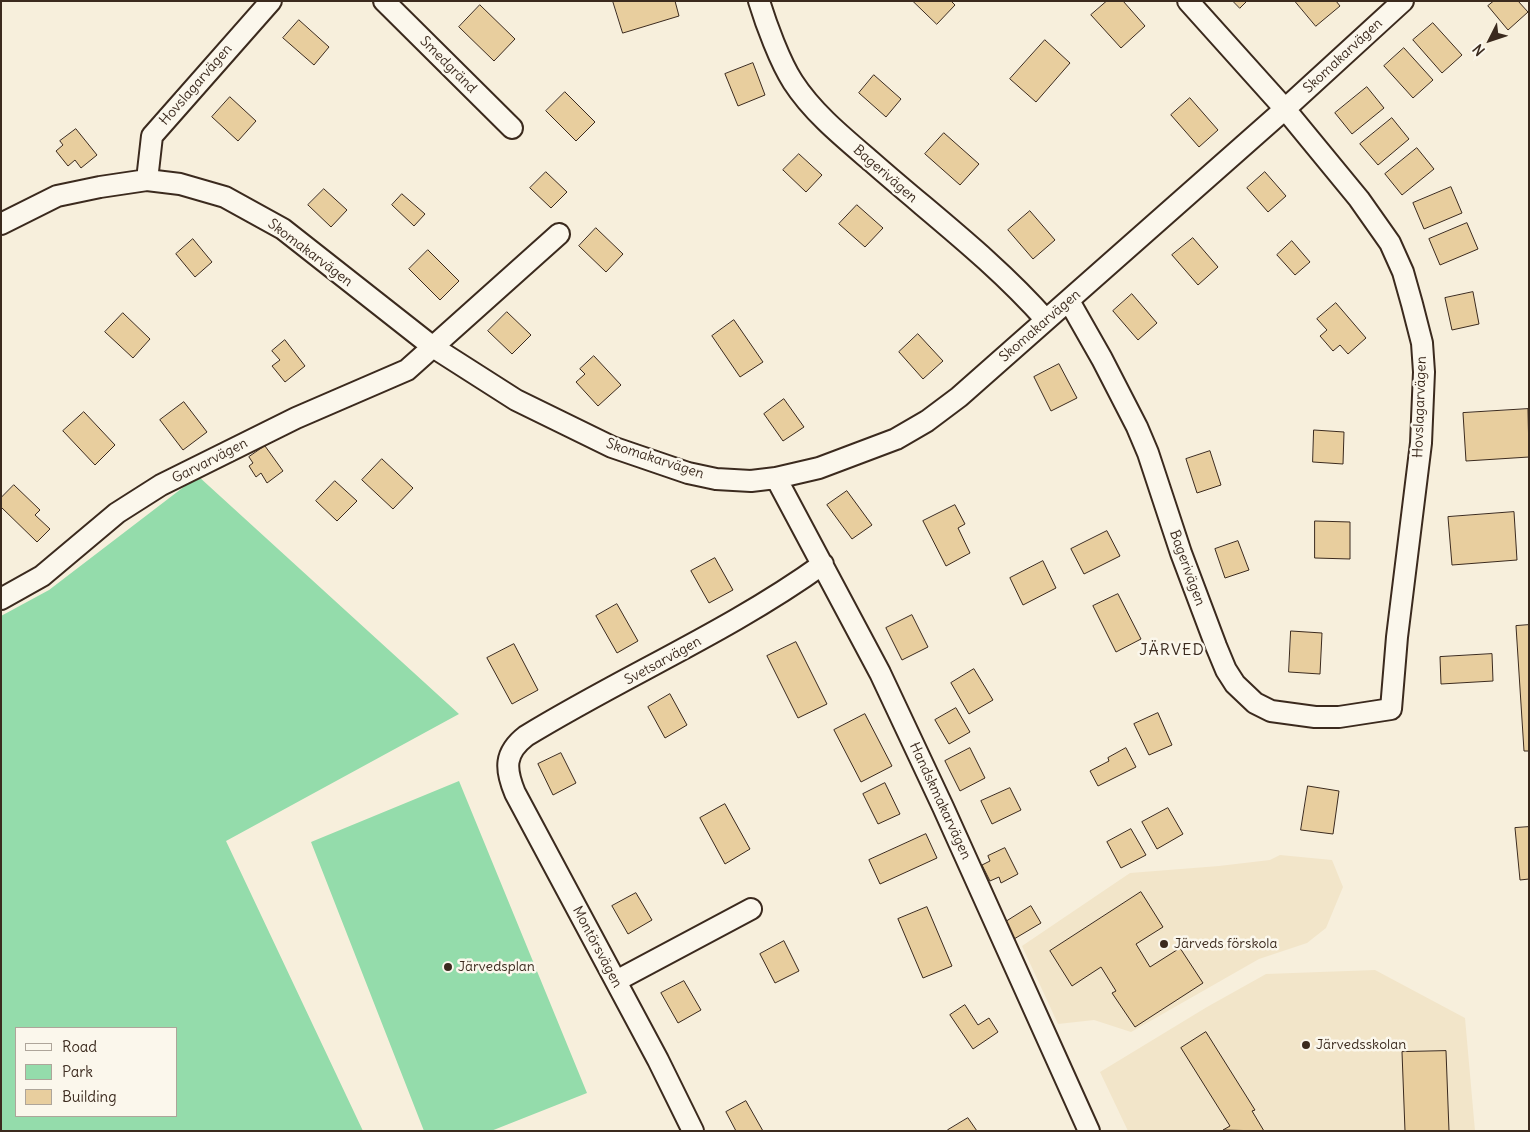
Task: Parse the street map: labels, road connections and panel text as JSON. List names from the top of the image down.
{
  "streets": {
    "street": [
      "Skomakarvägen",
      "Smedgränd",
      "Hovslagarvägen",
      "Bagerivägen",
      "Garvarvägen",
      "Svetsarvägen",
      "Handskmakarvägen",
      "Montörsvägen"
    ]
  },
  "crossings": [
    ["Skomakarvägen", "Hovslagarvägen"],
    ["Skomakarvägen", "Bagerivägen"],
    ["Skomakarvägen", "Garvarvägen"],
    ["Skomakarvägen", "Handskmakarvägen"],
    ["Hovslagarvägen", "Bagerivägen"],
    ["Svetsarvägen", "Handskmakarvägen"],
    ["Svetsarvägen", "Montörsvägen"]
  ],
  "districts": ["JÄRVED"],
  "places": ["Järveds förskola", "Järvedsplan", "Järvedsskolan"],
  "legend": ["Road", "Park", "Building"],
  "north": "bottom left"
}
